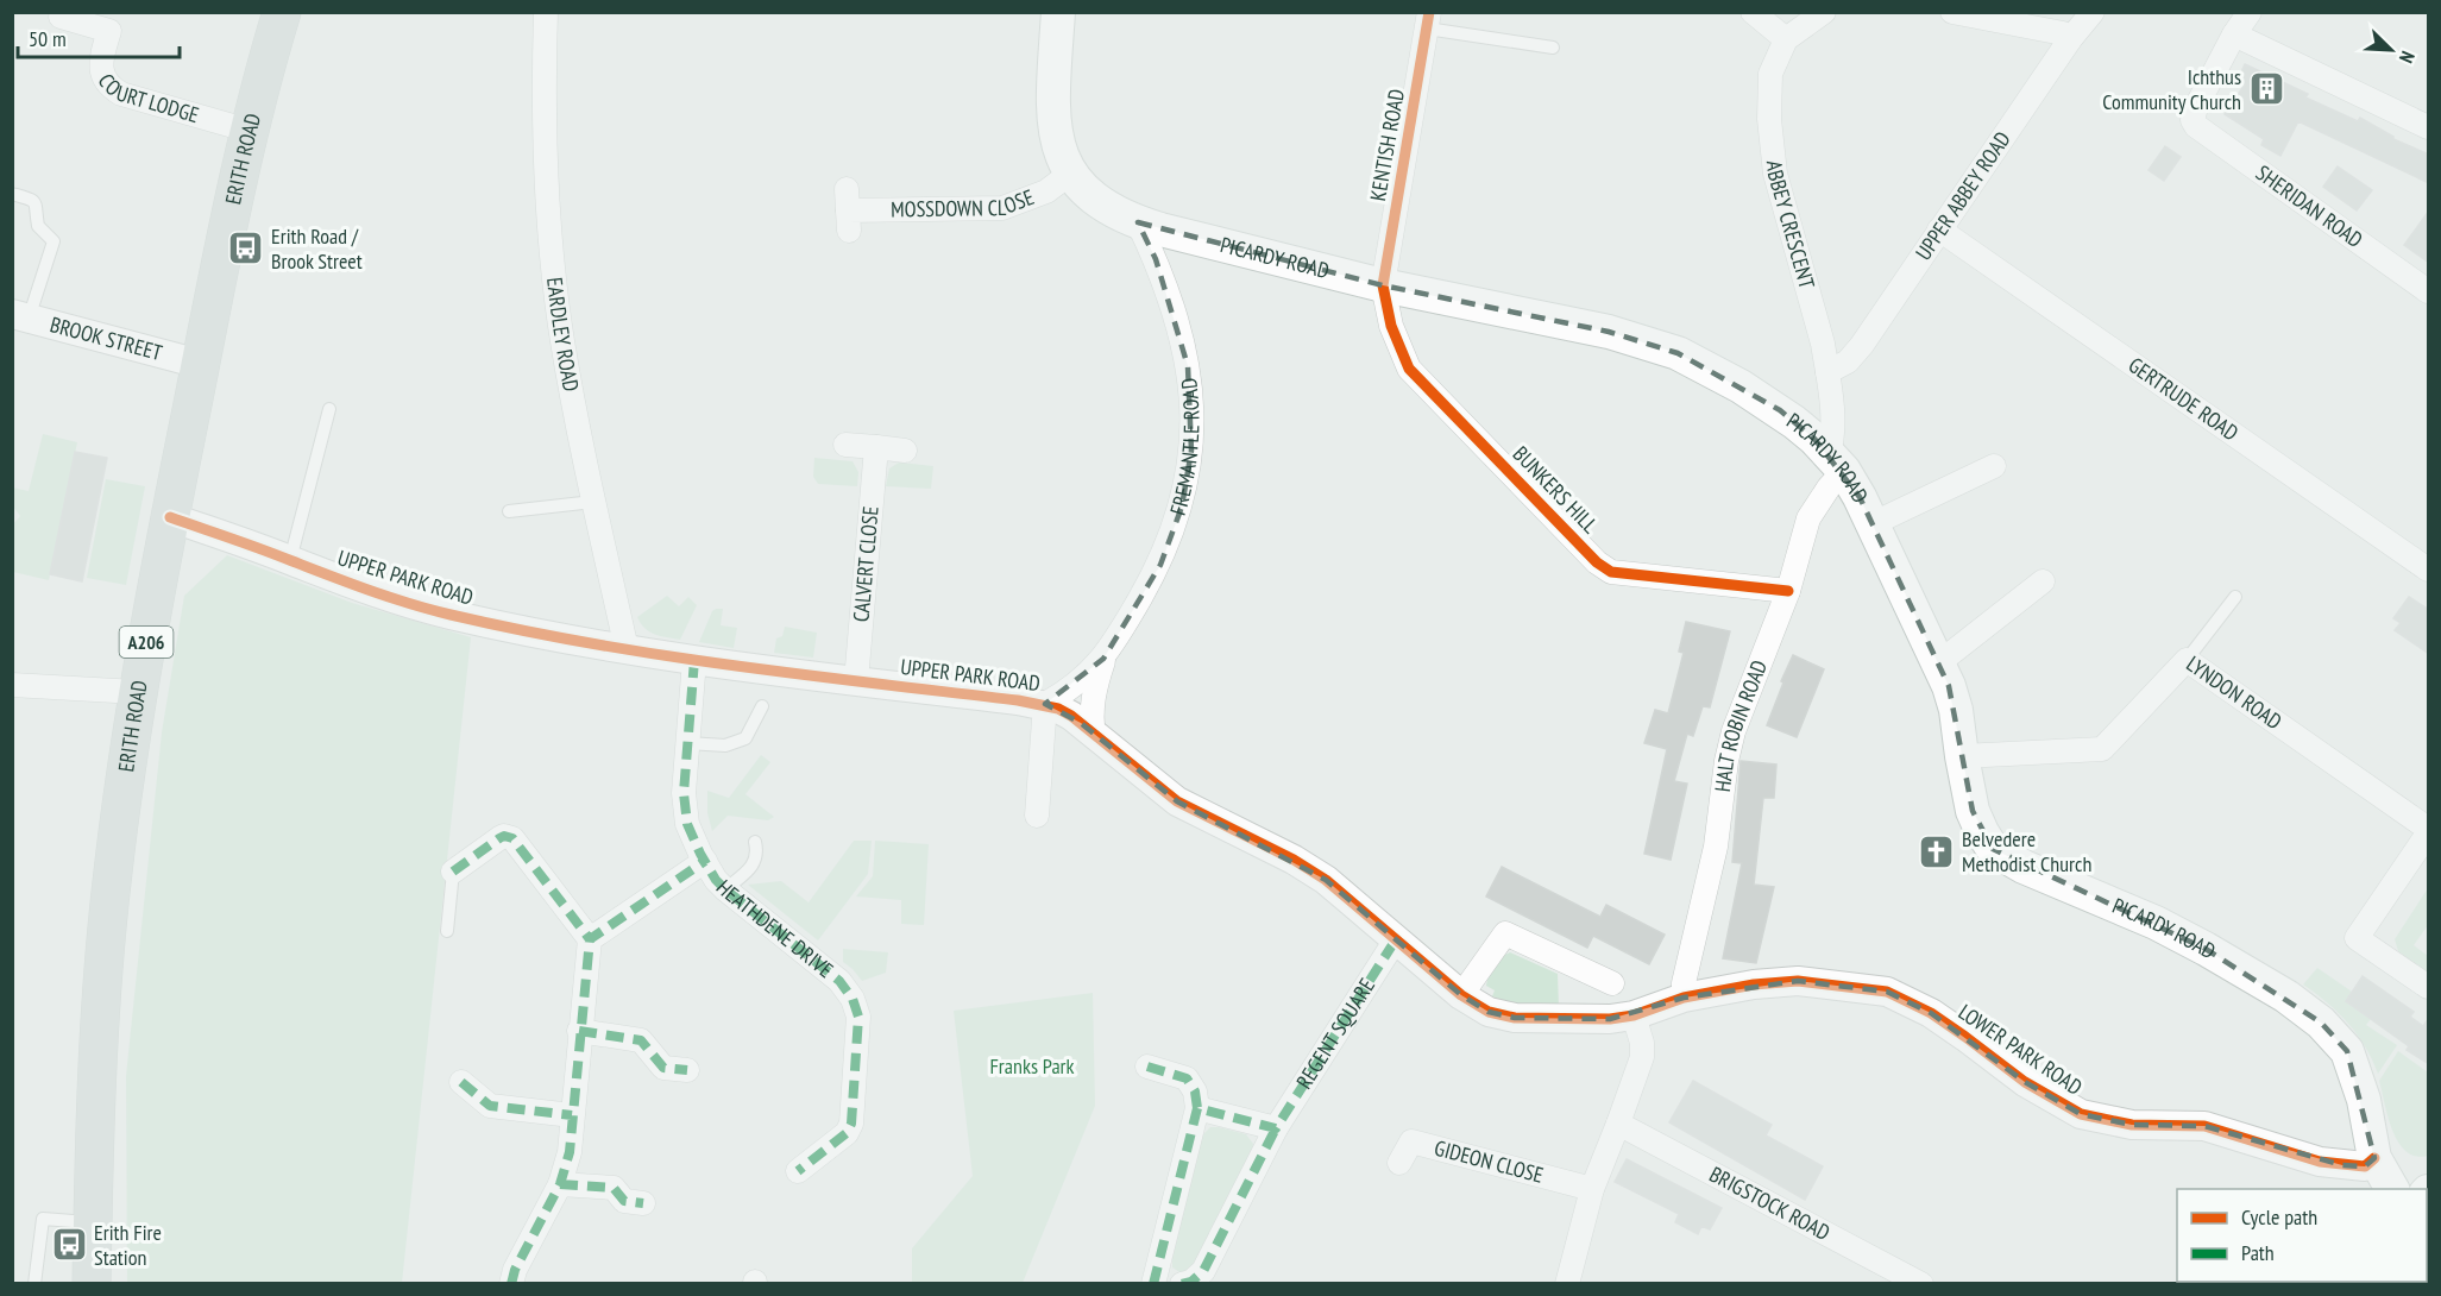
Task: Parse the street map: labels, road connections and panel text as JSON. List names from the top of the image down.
{
  "streets": {
    "main road": ["ERITH ROAD", "PICARDY ROAD", "A206"],
    "street": [
      "COURT LODGE",
      "KENTISH ROAD",
      "UPPER ABBEY ROAD",
      "MOSSDOWN CLOSE",
      "SHERIDAN ROAD",
      "ABBEY CRESCENT",
      "EARDLEY ROAD",
      "BROOK STREET",
      "GERTRUDE ROAD",
      "FREMANTLE ROAD",
      "BUNKERS HILL",
      "CALVERT CLOSE",
      "UPPER PARK ROAD",
      "LYNDON ROAD",
      "HALT ROBIN ROAD",
      "HEATHDENE DRIVE",
      "REGENT SQUARE",
      "LOWER PARK ROAD",
      "GIDEON CLOSE",
      "BRIGSTOCK ROAD"
    ]
  },
  "crossings": [
    ["COURT LODGE", "ERITH ROAD"],
    ["KENTISH ROAD", "PICARDY ROAD"],
    ["KENTISH ROAD", "BUNKERS HILL"],
    ["ERITH ROAD", "BROOK STREET"],
    ["ERITH ROAD", "UPPER PARK ROAD"],
    ["UPPER ABBEY ROAD", "ABBEY CRESCENT"],
    ["UPPER ABBEY ROAD", "GERTRUDE ROAD"],
    ["MOSSDOWN CLOSE", "PICARDY ROAD"],
    ["ABBEY CRESCENT", "PICARDY ROAD"],
    ["ABBEY CRESCENT", "HALT ROBIN ROAD"],
    ["PICARDY ROAD", "FREMANTLE ROAD"],
    ["PICARDY ROAD", "BUNKERS HILL"],
    ["PICARDY ROAD", "LYNDON ROAD"],
    ["PICARDY ROAD", "HALT ROBIN ROAD"],
    ["PICARDY ROAD", "LOWER PARK ROAD"],
    ["EARDLEY ROAD", "UPPER PARK ROAD"],
    ["FREMANTLE ROAD", "UPPER PARK ROAD"],
    ["BUNKERS HILL", "HALT ROBIN ROAD"],
    ["CALVERT CLOSE", "UPPER PARK ROAD"],
    ["UPPER PARK ROAD", "HALT ROBIN ROAD"],
    ["UPPER PARK ROAD", "HEATHDENE DRIVE"],
    ["UPPER PARK ROAD", "REGENT SQUARE"],
    ["UPPER PARK ROAD", "LOWER PARK ROAD"],
    ["HALT ROBIN ROAD", "LOWER PARK ROAD"]
  ],
  "parks": ["Franks Park"],
  "places": {
    "building": ["Ichthus Community Church"],
    "bus stop": ["Erith Road / Brook Street", "Erith Fire Station"],
    "church": ["Belvedere Methodist Church"]
  },
  "legend": ["Cycle path", "Path"],
  "scale_bar": "50 m",
  "north": "bottom right"
}
